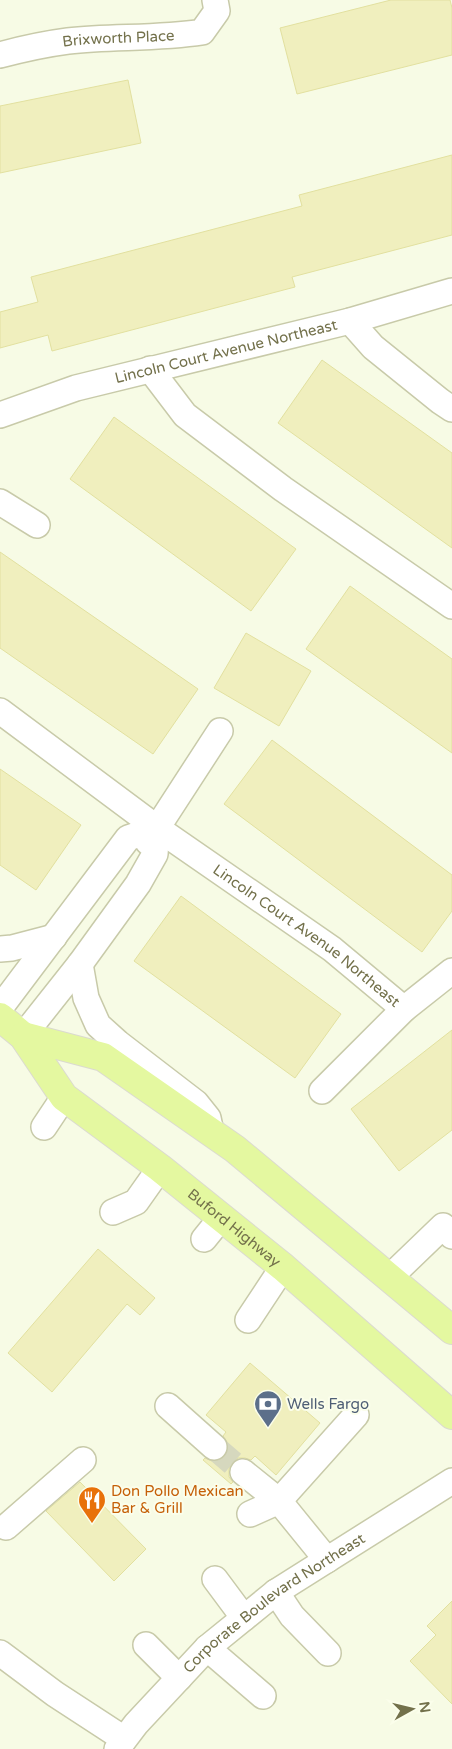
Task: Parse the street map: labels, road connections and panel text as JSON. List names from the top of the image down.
{
  "streets": {
    "main road": ["Buford Highway"],
    "street": ["Brixworth Place", "Lincoln Court Avenue Northeast", "Corporate Boulevard Northeast"]
  },
  "places": {
    "bank": ["Wells Fargo"],
    "restaurant": ["Don Pollo Mexican Bar & Grill"]
  },
  "north": "right"
}
